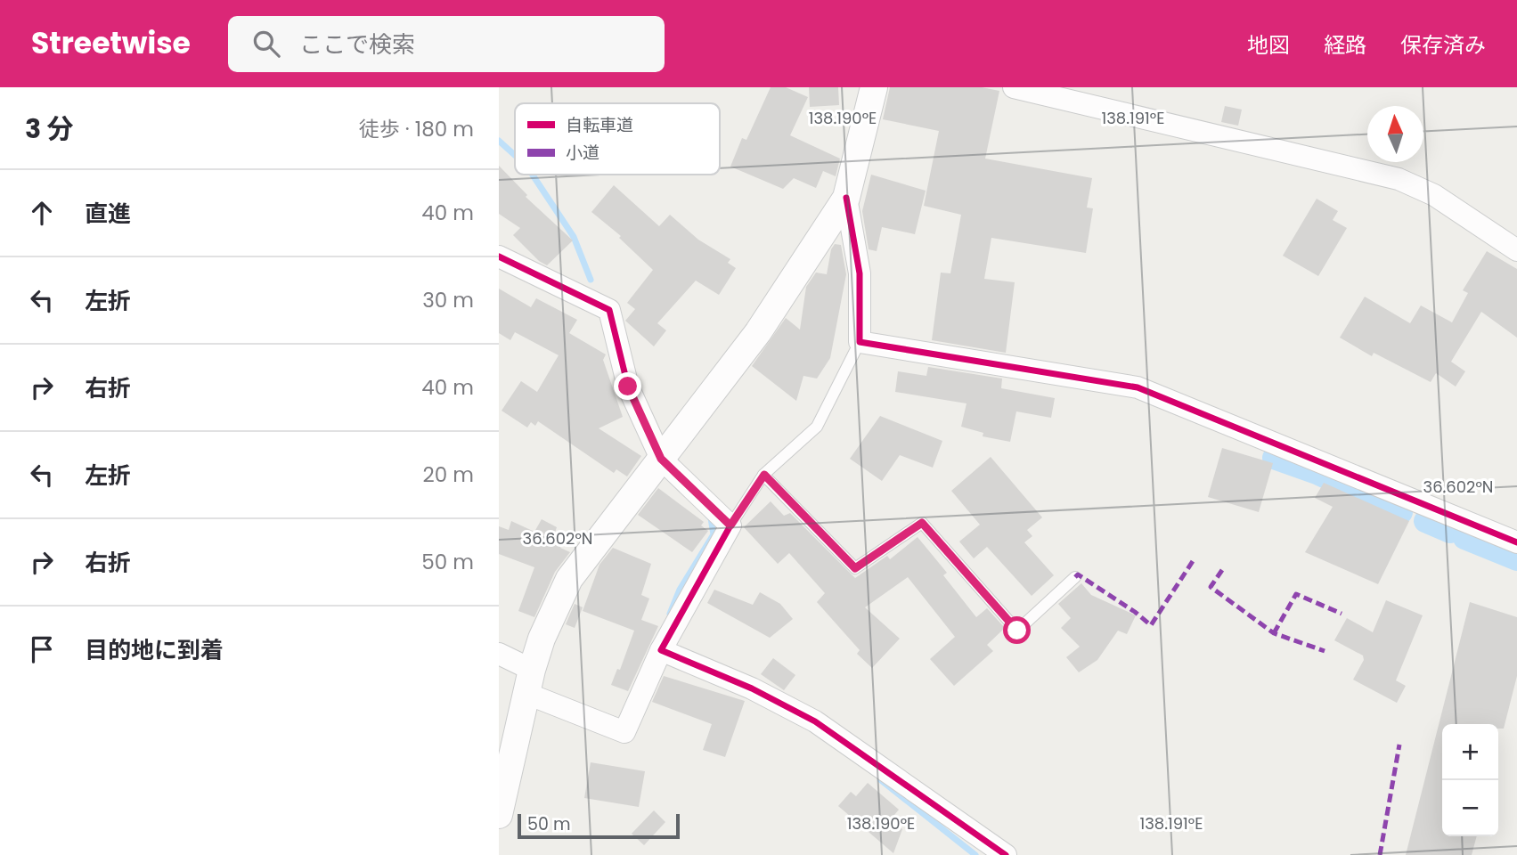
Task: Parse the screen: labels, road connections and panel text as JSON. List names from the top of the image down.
{
  "legend": ["自転車道", "小道"],
  "scale_bar": "50 m",
  "north": "top",
  "page": {
    "header": "Streetwise",
    "search": "ここで検索",
    "nav": ["地図", "経路", "保存済み"],
    "heading": ["3 分", "徒歩 · 180 m"],
    "list": [
      ["直進", "40 m"],
      ["左折", "30 m"],
      ["右折", "40 m"],
      ["左折", "20 m"],
      ["右折", "50 m"],
      "目的地に到着"
    ],
    "map_buttons": ["+", "−"],
    "scale": "50 m"
  },
  "coordinates": ["138.190°E", "138.191°E", "36.602°N"]
}
